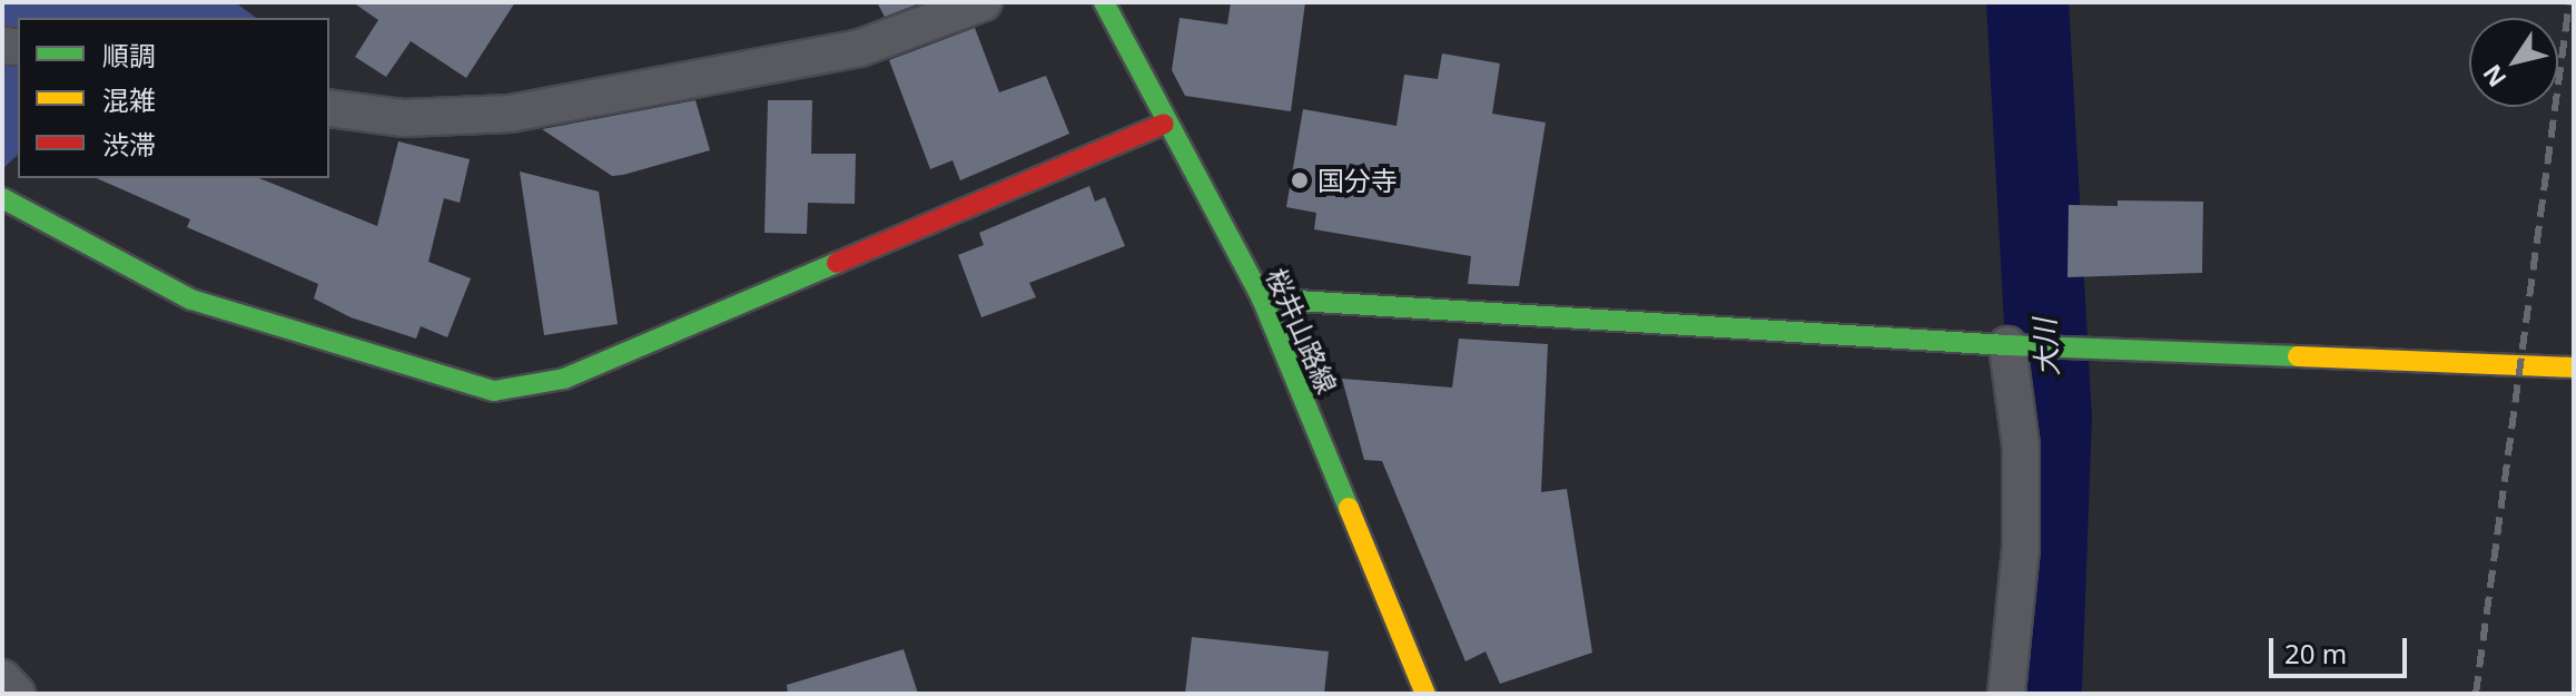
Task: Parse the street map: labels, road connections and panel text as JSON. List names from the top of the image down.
{
  "streets": {
    "street": ["桜井山路線"]
  },
  "water": ["大川"],
  "places": ["国分寺"],
  "legend": ["順調", "混雑", "渋滞"],
  "scale_bar": "20 m",
  "north": "bottom left"
}
